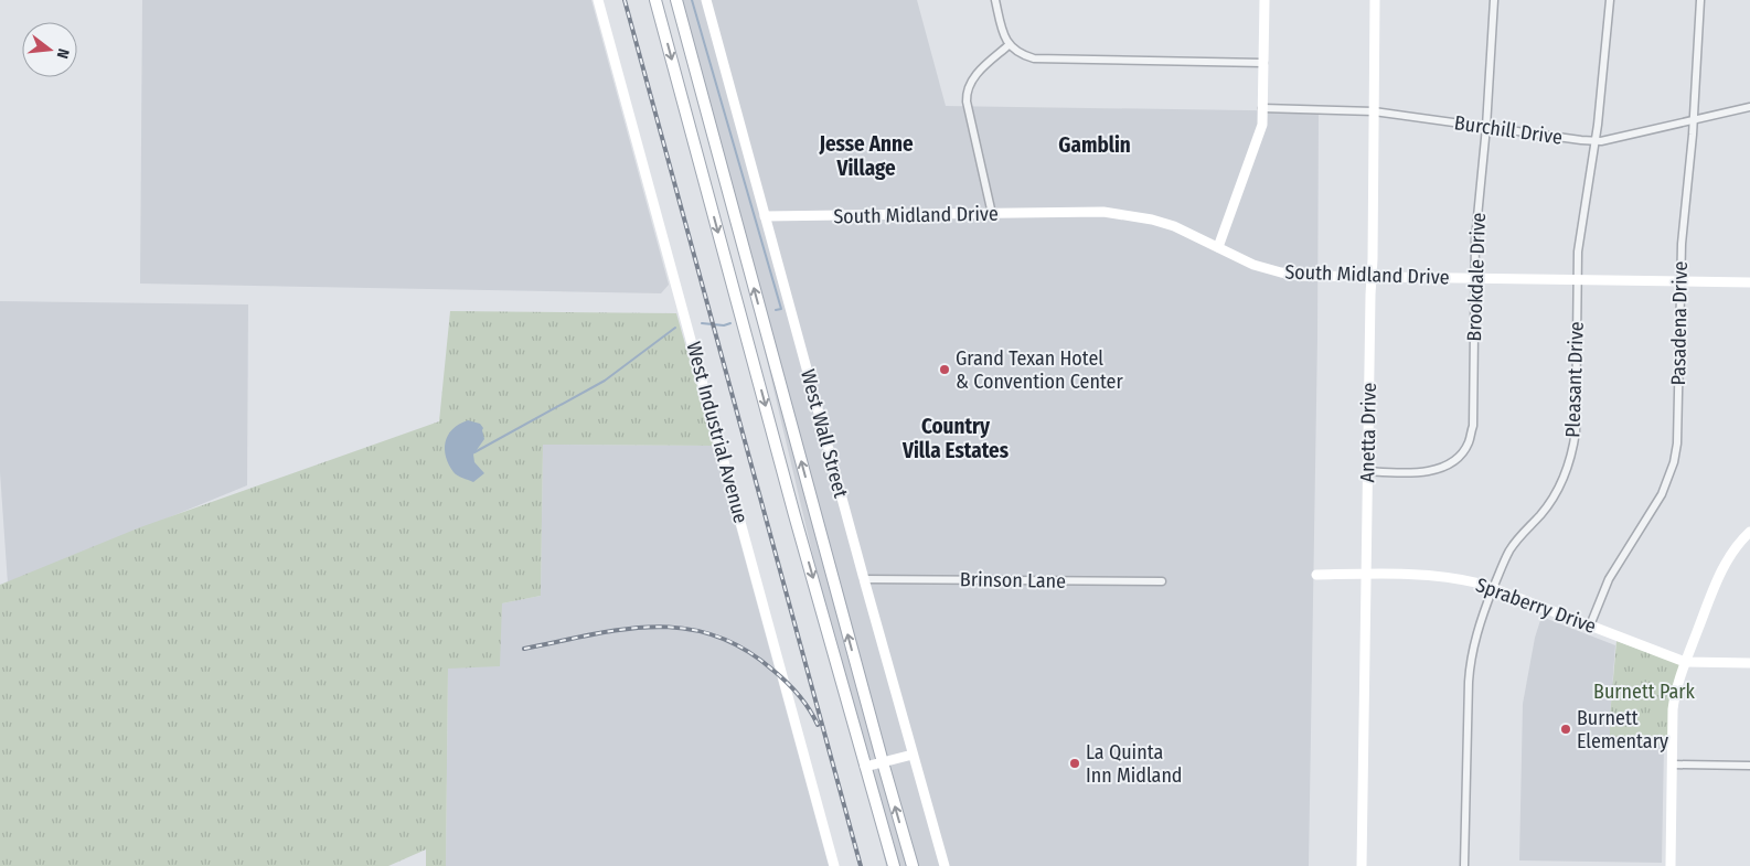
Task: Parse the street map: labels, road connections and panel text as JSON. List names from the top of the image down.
{
  "streets": {
    "main road": ["West Wall Street"],
    "street": [
      "Burchill Drive",
      "South Midland Drive",
      "Brookdale Drive",
      "Pasadena Drive",
      "Pleasant Drive",
      "West Industrial Avenue",
      "Anetta Drive",
      "Brinson Lane",
      "Spraberry Drive"
    ]
  },
  "crossings": [
    ["Burchill Drive", "Brookdale Drive"],
    ["Burchill Drive", "Pasadena Drive"],
    ["Burchill Drive", "Pleasant Drive"],
    ["Burchill Drive", "Anetta Drive"],
    ["South Midland Drive", "Brookdale Drive"],
    ["South Midland Drive", "Pasadena Drive"],
    ["South Midland Drive", "Pleasant Drive"],
    ["South Midland Drive", "Anetta Drive"],
    ["South Midland Drive", "West Wall Street"],
    ["Brookdale Drive", "Anetta Drive"],
    ["Pasadena Drive", "Spraberry Drive"],
    ["Pleasant Drive", "Spraberry Drive"],
    ["Anetta Drive", "Spraberry Drive"],
    ["West Wall Street", "Brinson Lane"]
  ],
  "districts": ["Jesse Anne Village", "Gamblin", "Country Villa Estates"],
  "parks": ["Burnett Park"],
  "places": ["Grand Texan Hotel & Convention Center", "Burnett Elementary", "La Quinta Inn Midland"],
  "north": "right"
}
